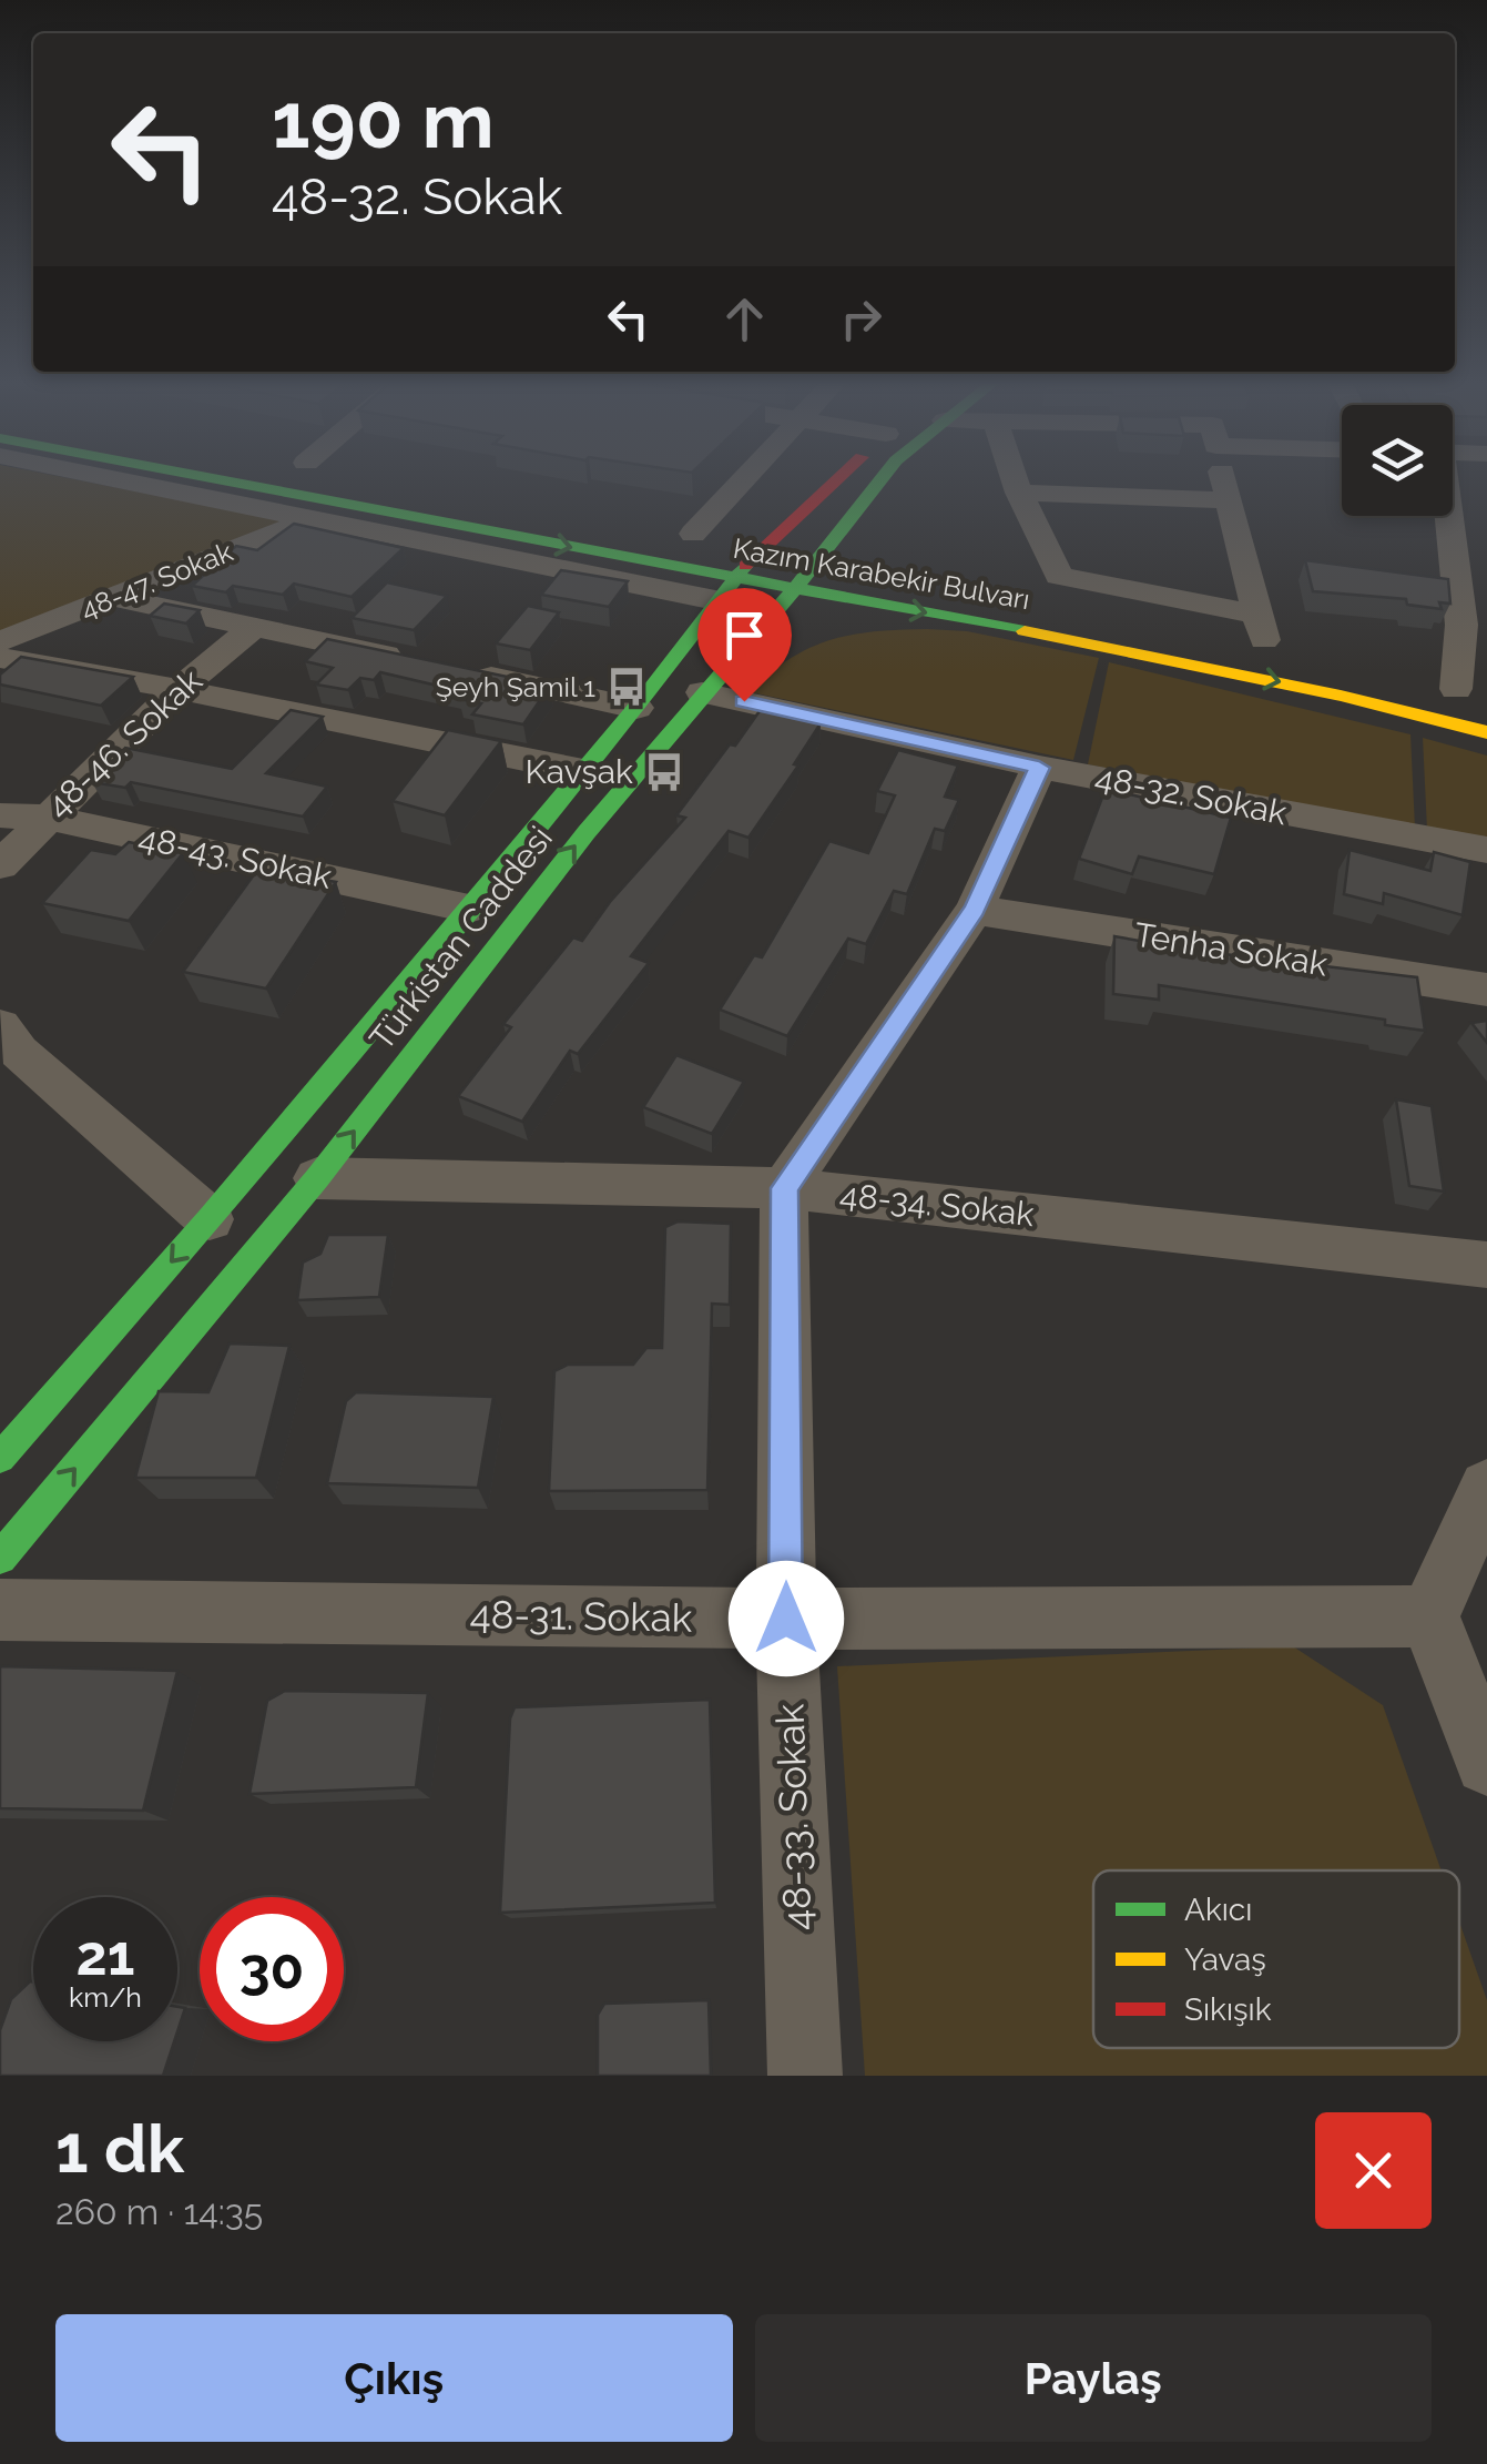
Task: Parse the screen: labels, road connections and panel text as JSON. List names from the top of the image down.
{
  "streets": {
    "street": [
      "Kazım Karabekir Bulvarı",
      "48-47. Sokak",
      "48-46. Sokak",
      "48-32. Sokak",
      "48-43. Sokak",
      "Türkistan Caddesi",
      "Tenha Sokak",
      "48-34. Sokak",
      "48-31. Sokak",
      "48-33. Sokak"
    ]
  },
  "crossings": [
    ["Kazım Karabekir Bulvarı", "Türkistan Caddesi"],
    ["48-46. Sokak", "48-43. Sokak"],
    ["48-32. Sokak", "Türkistan Caddesi"],
    ["48-43. Sokak", "Türkistan Caddesi"],
    ["Türkistan Caddesi", "48-34. Sokak"],
    ["48-34. Sokak", "48-33. Sokak"],
    ["48-31. Sokak", "48-33. Sokak"]
  ],
  "places": {
    "bus stop": ["Şeyh Şamil 1", "Kavşak"]
  },
  "legend": ["Akıcı", "Yavaş", "Sıkışık"],
  "page": {
    "turn": ["190 m", "48-32. Sokak"],
    "speed": "21 km/h",
    "limit": "30",
    "heading": ["1 dk", "260 m · 14:35"],
    "buttons": ["Çıkış", "Paylaş"]
  }
}
